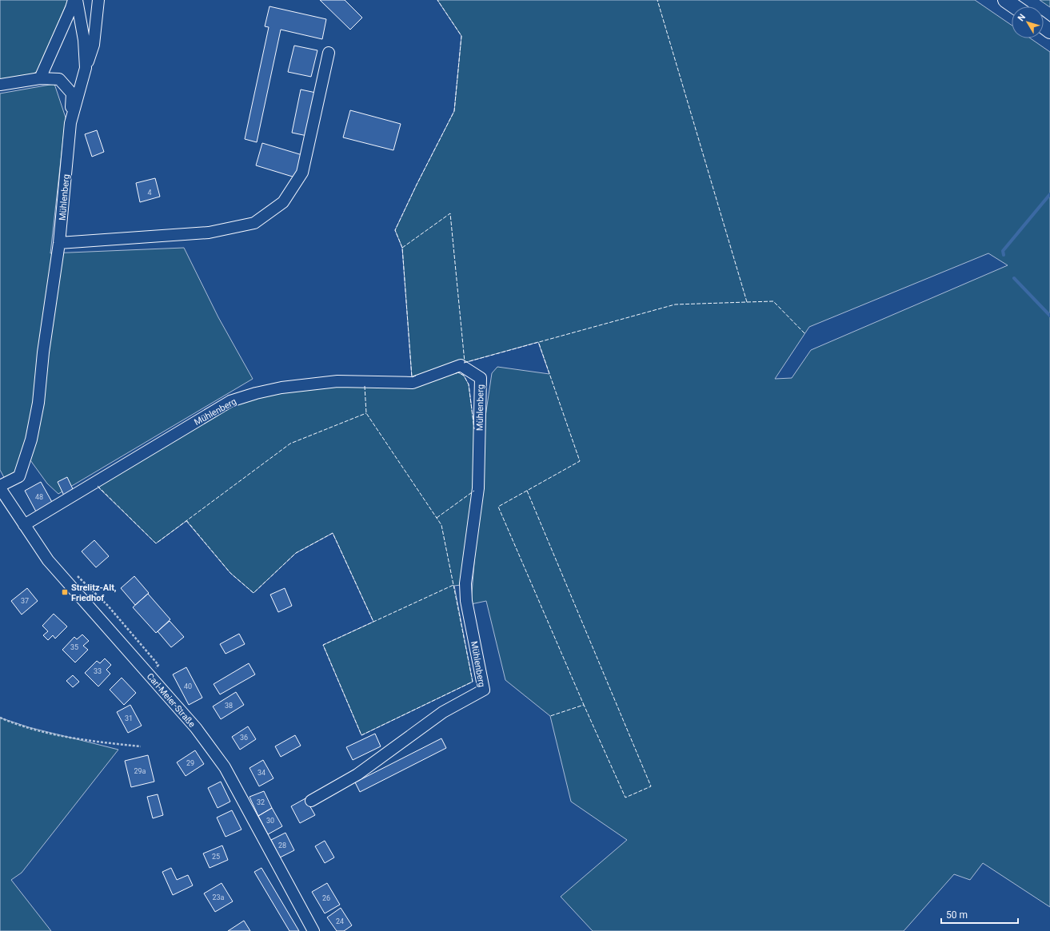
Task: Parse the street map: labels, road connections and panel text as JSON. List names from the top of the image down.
{
  "streets": {
    "street": ["Mühlenberg", "Carl-Meier-Straße"]
  },
  "crossings": [
    ["Mühlenberg", "Carl-Meier-Straße"]
  ],
  "places": {
    "transit": ["Strelitz-Alt, Friedhof"]
  },
  "house_numbers": [
    "4",
    "48",
    "37",
    "35",
    "33",
    "40",
    "38",
    "31",
    "36",
    "29",
    "29a",
    "34",
    "32",
    "30",
    "28",
    "25",
    "23a",
    "26",
    "24"
  ],
  "scale_bar": "50 m",
  "north": "top left"
}
